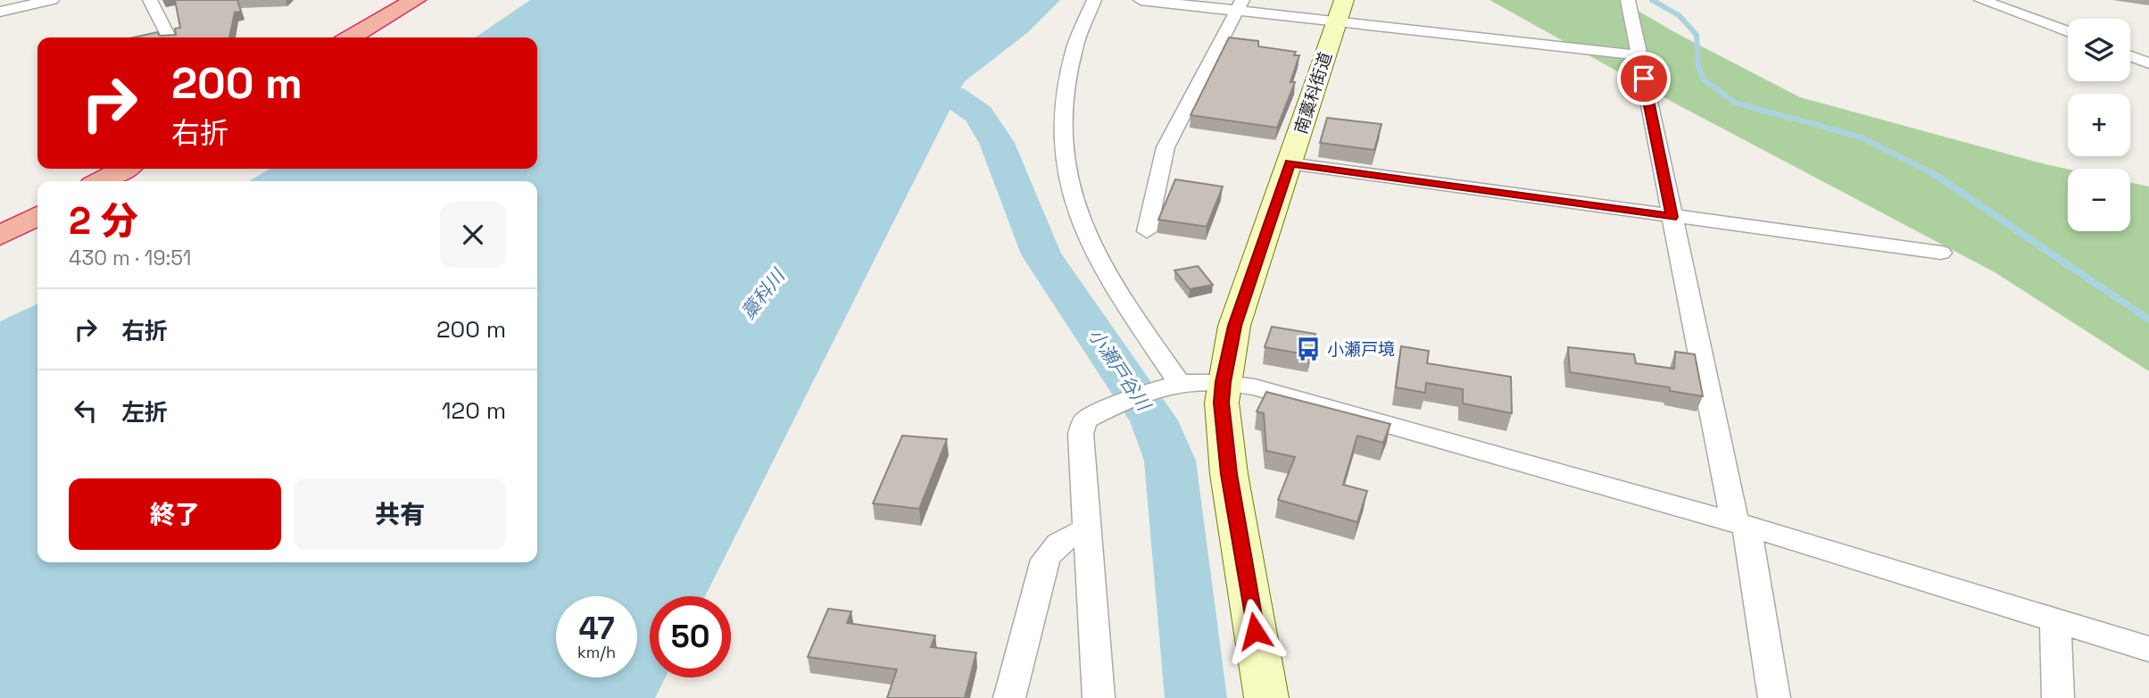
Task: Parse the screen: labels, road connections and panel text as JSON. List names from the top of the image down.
{
  "streets": {
    "main road": ["南藁科街道"]
  },
  "water": ["藁科川", "小瀬戸谷川"],
  "places": {
    "bus stop": ["小瀬戸境"]
  },
  "page": {
    "map_buttons": ["+", "−"],
    "turn": ["200 m", "右折"],
    "heading": ["2 分", "430 m · 19:51"],
    "list": [
      {
        "name": "右折",
        "value": "200 m"
      },
      {
        "name": "左折",
        "value": "120 m"
      }
    ],
    "buttons": ["終了", "共有"],
    "speed": "47 km/h",
    "limit": "50"
  }
}
